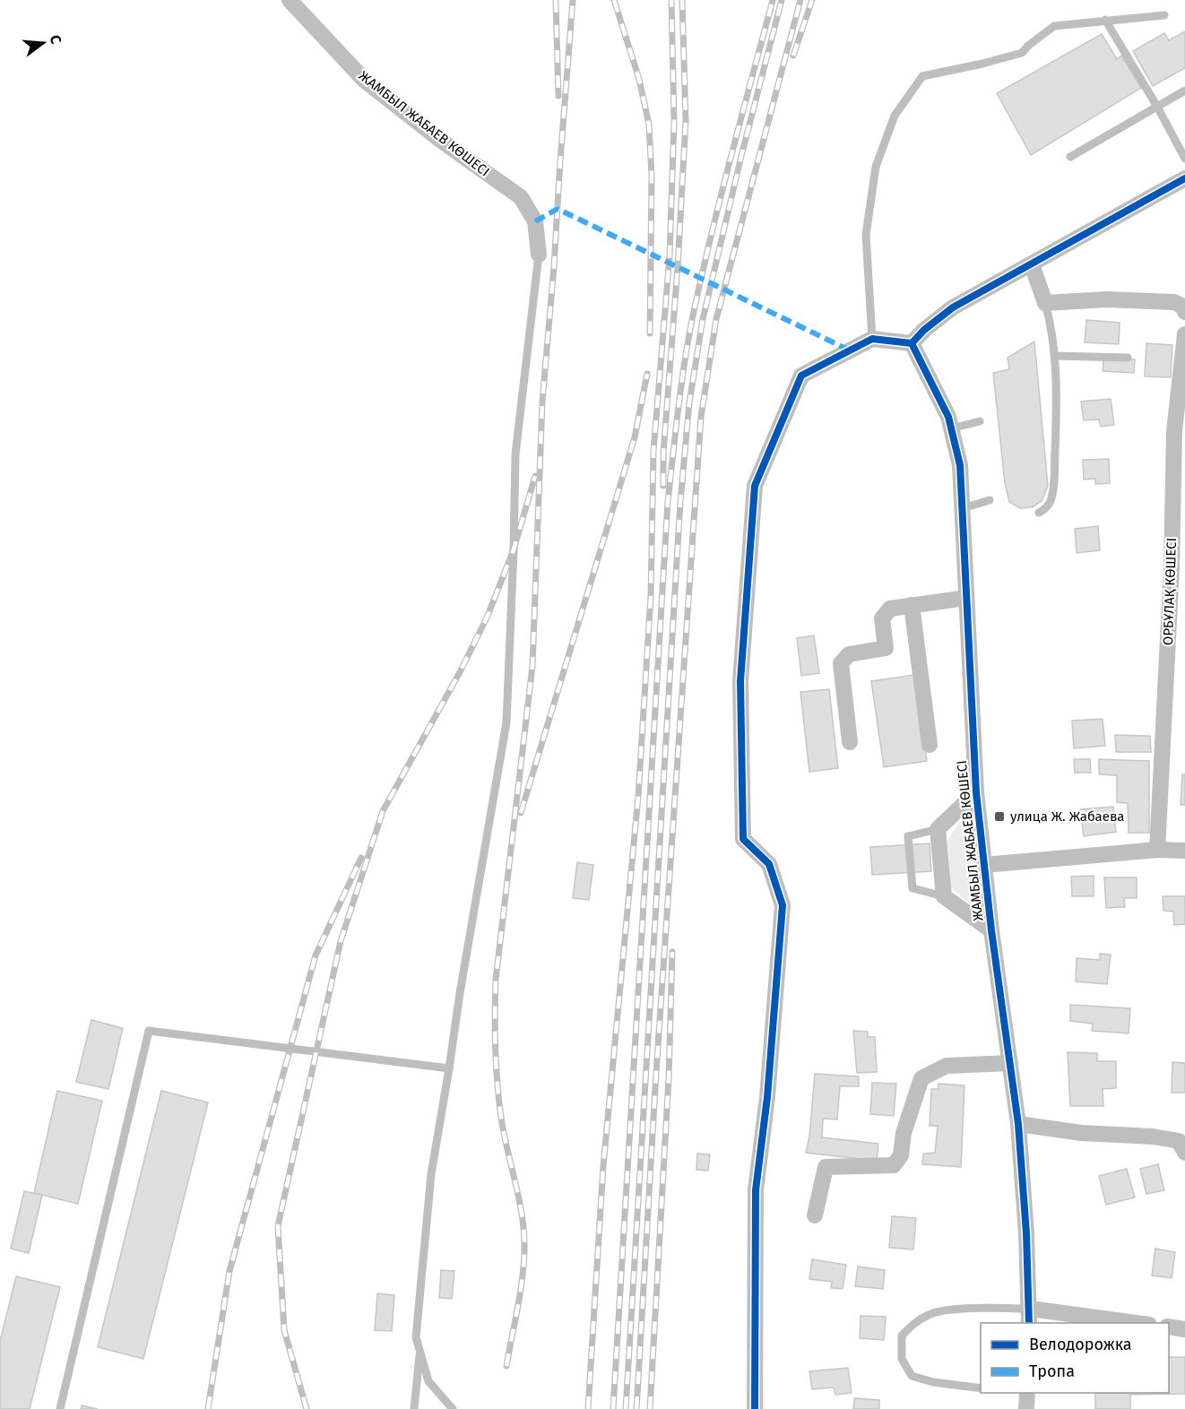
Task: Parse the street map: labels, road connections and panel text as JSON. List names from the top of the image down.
{
  "streets": {
    "street": ["ЖАМБЫЛ ЖАБАЕВ КӨШЕСІ", "ОРБҰЛАҚ КӨШЕСІ"]
  },
  "places": {
    "transit": ["улица Ж. Жабаева"]
  },
  "legend": ["Велодорожка", "Тропа"],
  "north": "right"
}
